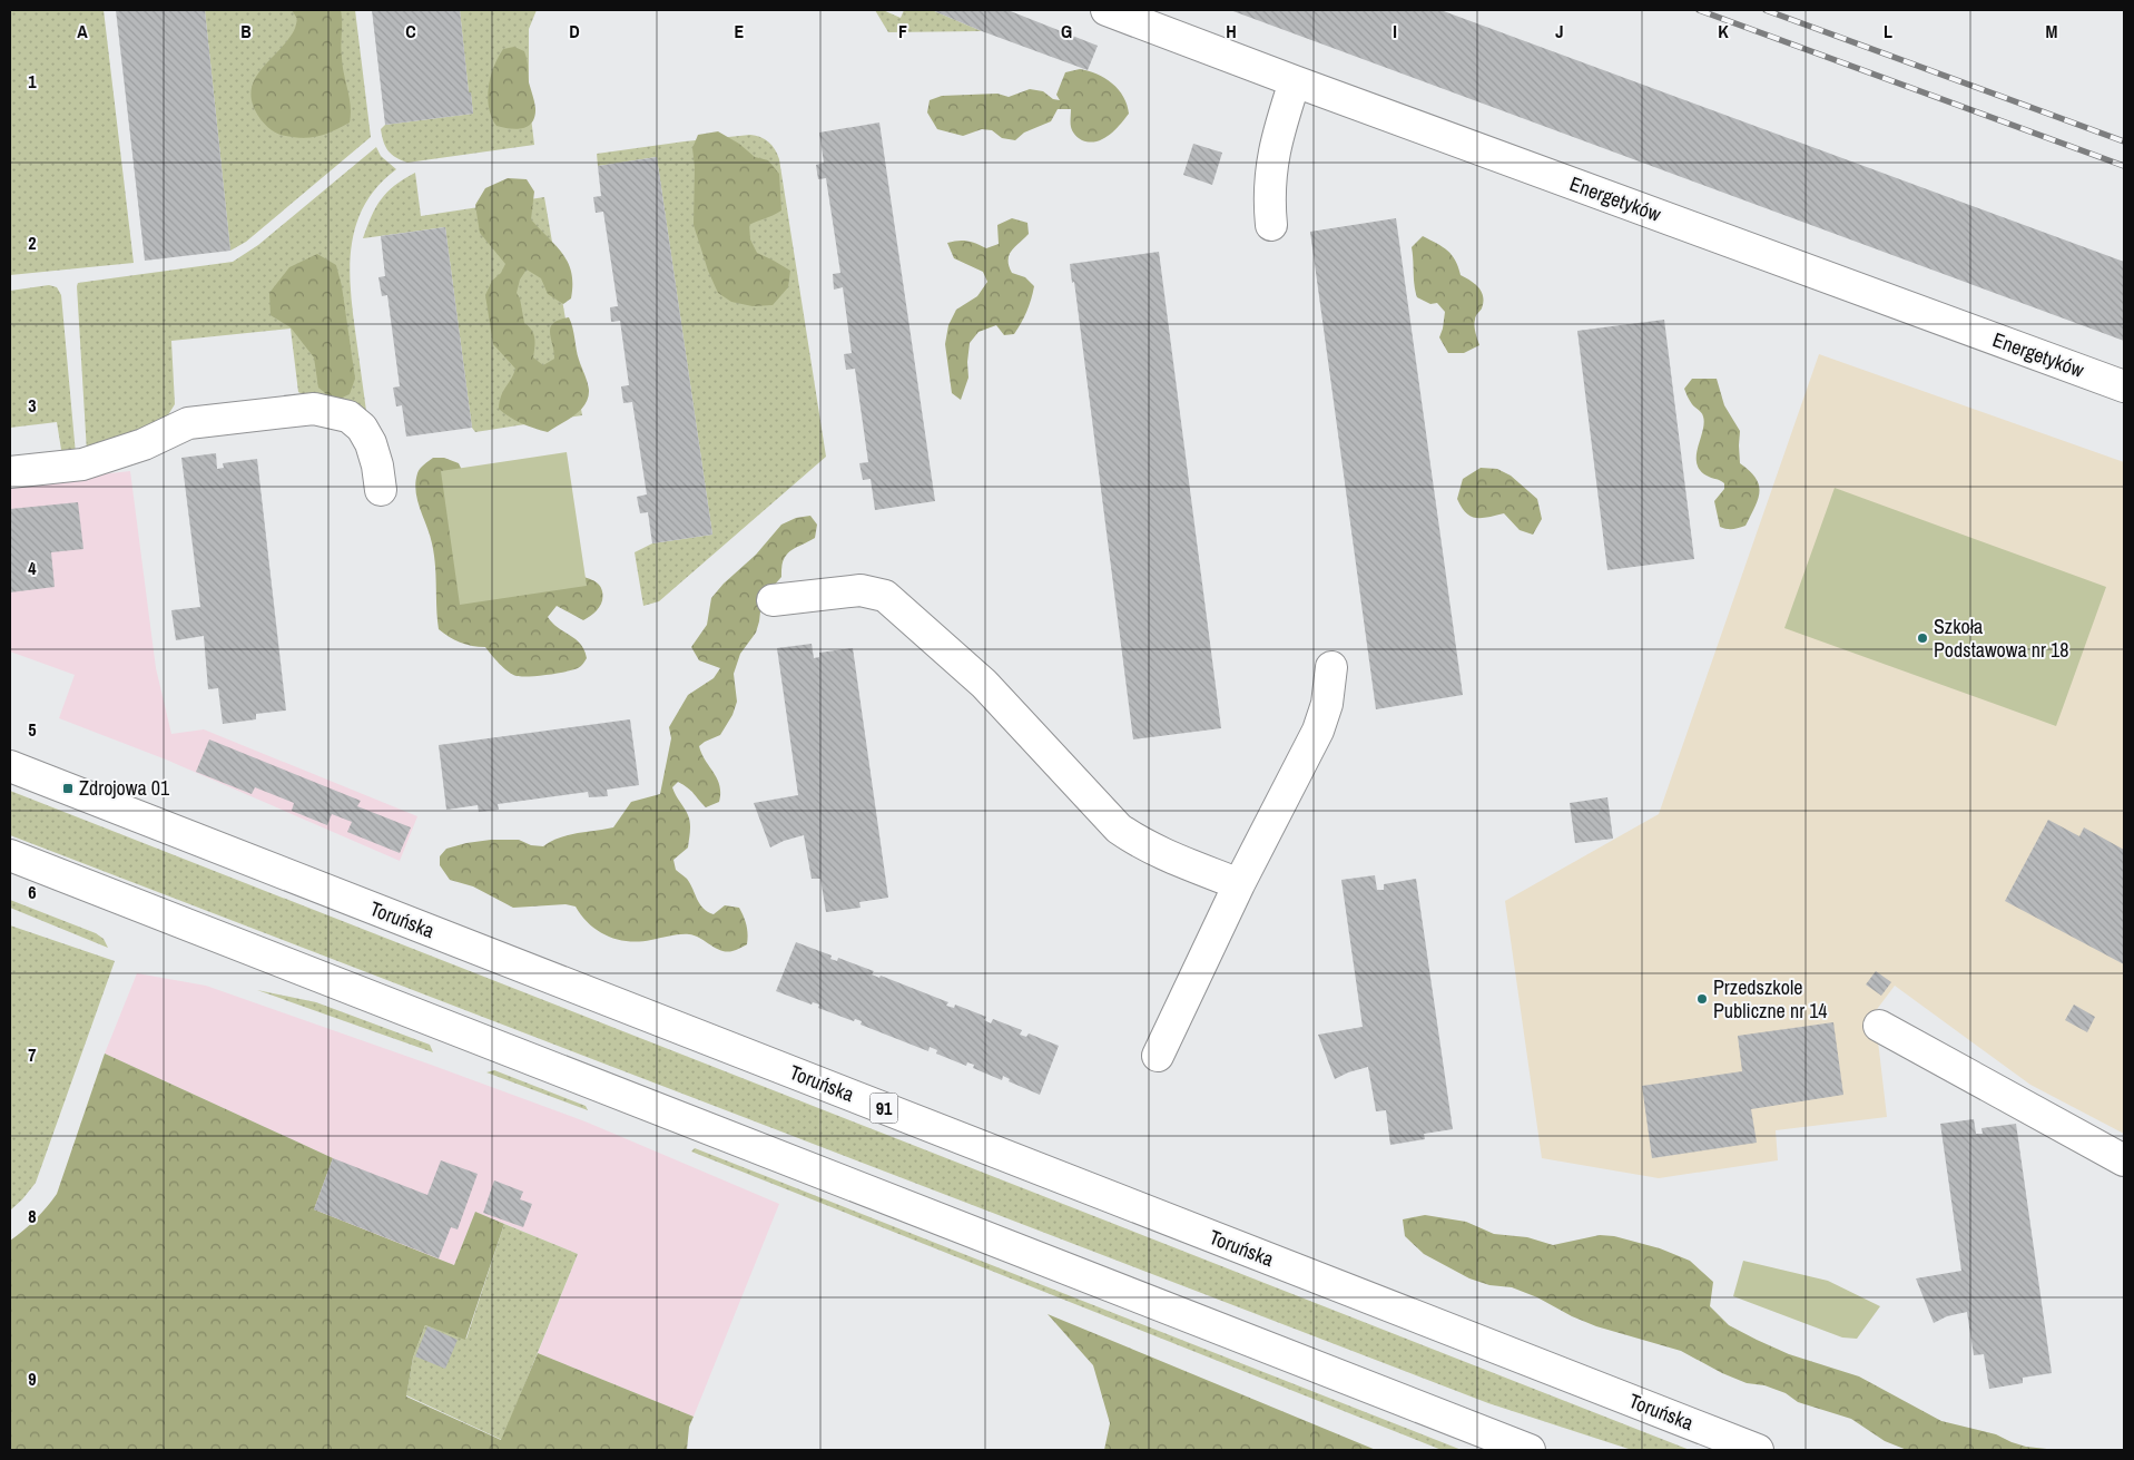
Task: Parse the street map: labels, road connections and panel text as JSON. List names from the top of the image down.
{
  "streets": {
    "main road": ["Energetyków", "Toruńska", "91"]
  },
  "places": {
    "other": ["Szkoła Podstawowa nr 18", "Przedszkole Publiczne nr 14"],
    "transit": ["Zdrojowa 01"]
  },
  "grid": {
    "columns": [
      "A",
      "B",
      "C",
      "D",
      "E",
      "F",
      "G",
      "H",
      "I",
      "J",
      "K",
      "L",
      "M"
    ],
    "rows": [
      "1",
      "2",
      "3",
      "4",
      "5",
      "6",
      "7",
      "8",
      "9"
    ]
  }
}
